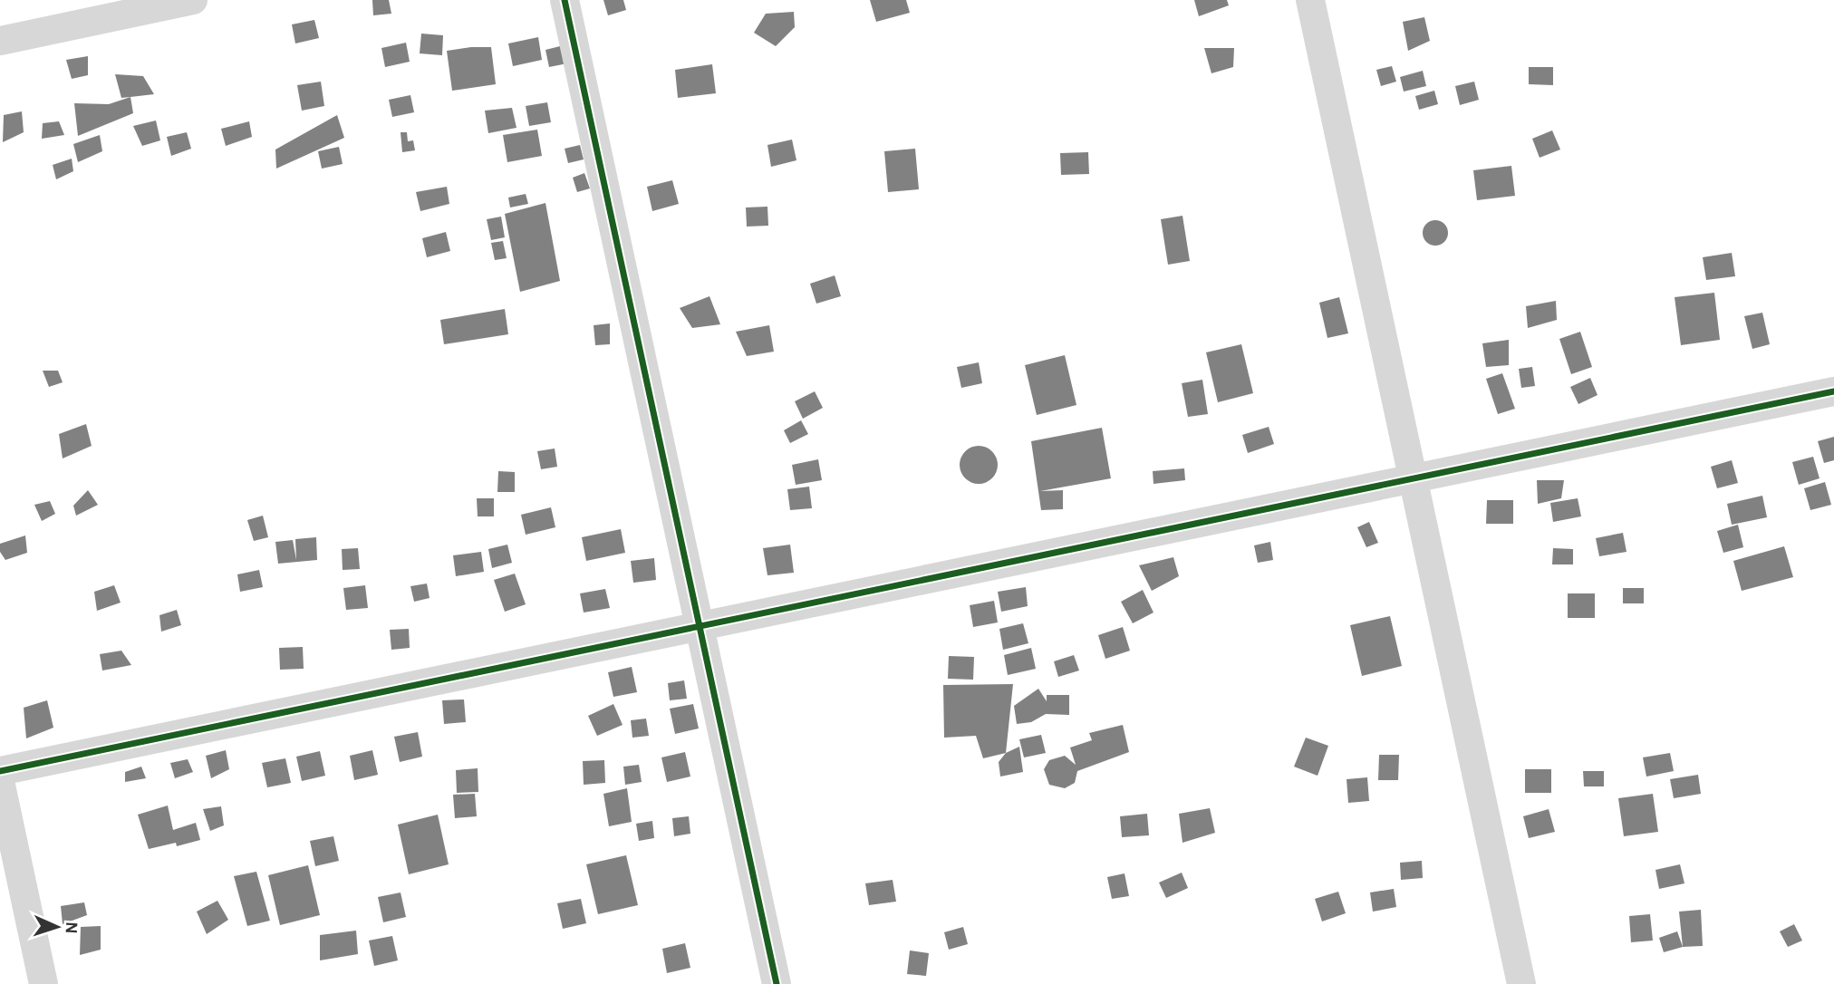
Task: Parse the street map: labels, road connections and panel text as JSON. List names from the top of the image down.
{
  "north": "right"
}
